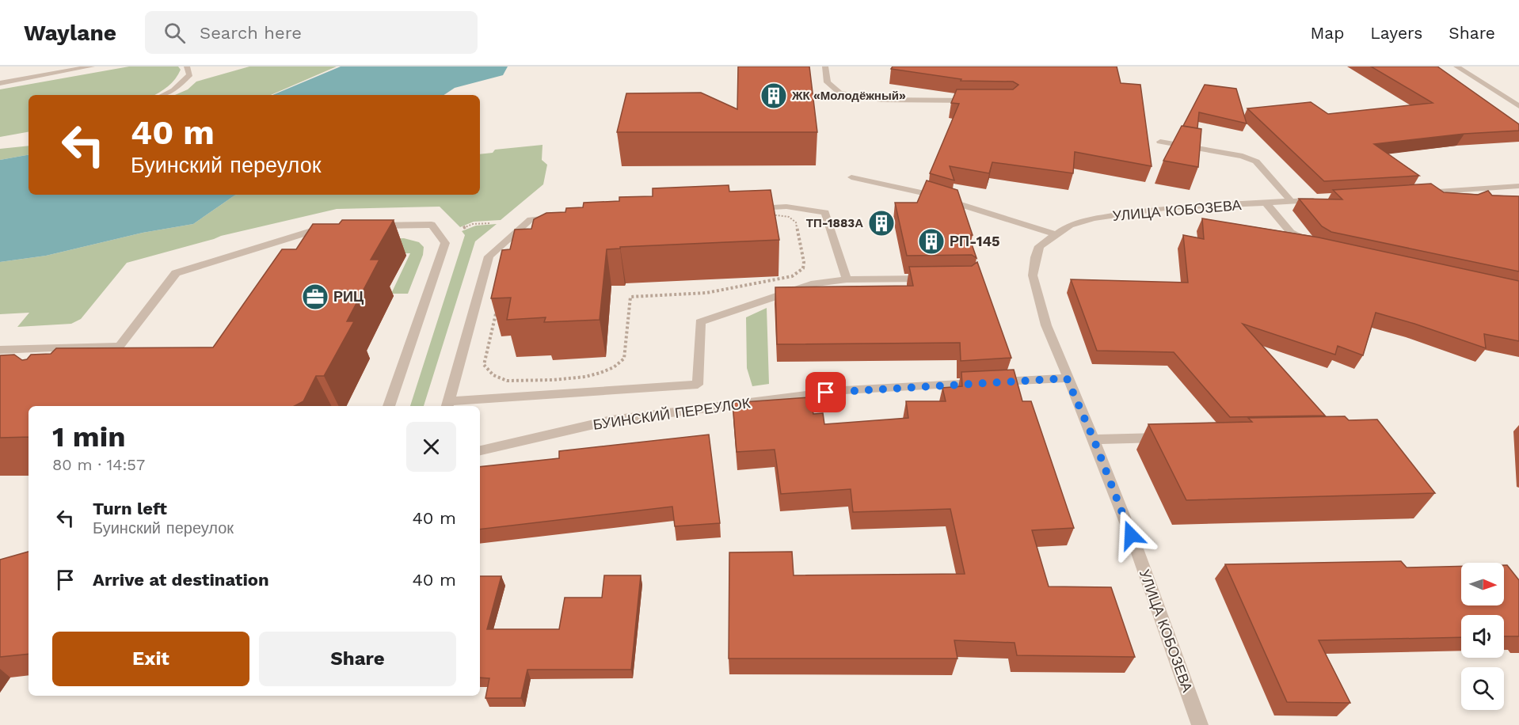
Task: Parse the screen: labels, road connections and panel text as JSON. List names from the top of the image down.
{
  "streets": {
    "street": ["УЛИЦА КОБОЗЕВА", "БУИНСКИЙ ПЕРЕУЛОК"]
  },
  "crossings": [
    ["УЛИЦА КОБОЗЕВА", "БУИНСКИЙ ПЕРЕУЛОК"]
  ],
  "places": {
    "building": ["ЖК «Молодёжный»", "ТП-1883А", "РП-145"],
    "office": ["РИЦ"]
  },
  "north": "right",
  "page": {
    "header": "Waylane",
    "search": "Search here",
    "nav": ["Map", "Layers", "Share"],
    "turn": ["40 m", "Буинский переулок"],
    "heading": ["1 min", "80 m · 14:57"],
    "list": [
      {
        "name": "Turn left",
        "note": "Буинский переулок",
        "value": "40 m"
      },
      {
        "name": "Arrive at destination",
        "value": "40 m"
      }
    ],
    "buttons": ["Exit", "Share"]
  }
}
